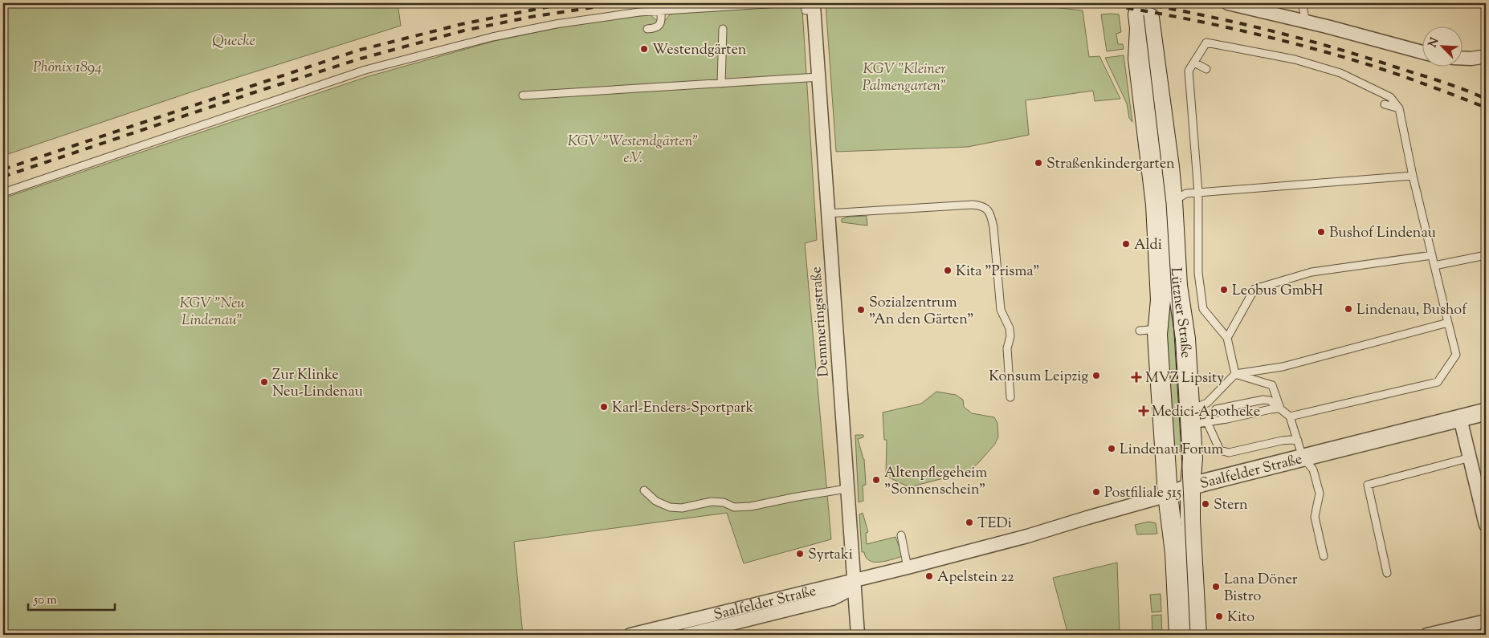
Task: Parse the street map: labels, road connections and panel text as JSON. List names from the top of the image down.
{
  "streets": {
    "main road": ["Lützner Straße"],
    "street": ["Demmeringstraße", "Saalfelder Straße"]
  },
  "crossings": [
    ["Lützner Straße", "Saalfelder Straße"],
    ["Demmeringstraße", "Saalfelder Straße"]
  ],
  "parks": [
    "Quecke",
    "Phönix 1894",
    "KGV \"Kleiner Palmengarten\"",
    "KGV \"Westendgärten\" e.V.",
    "KGV \"Neu Lindenau\""
  ],
  "places": {
    "other": [
      "Westendgärten",
      "Straßenkindergarten",
      "Bushof Lindenau",
      "Aldi",
      "Kita \"Prisma\"",
      "Leobus GmbH",
      "Lindenau, Bushof",
      "Sozialzentrum \"An den Gärten\"",
      "Konsum Leipzig",
      "Zur Klinke Neu-Lindenau",
      "Karl-Enders-Sportpark",
      "Lindenau Forum",
      "Altenpflegeheim \"Sonnenschein\"",
      "Postfiliale 515",
      "Stern",
      "TEDi",
      "Syrtaki",
      "Apelstein 22",
      "Lana Döner Bistro",
      "Kito"
    ],
    "health": ["MVZ Lipsity", "Medici-Apotheke"]
  },
  "scale_bar": "50 m",
  "north": "top left"
}
